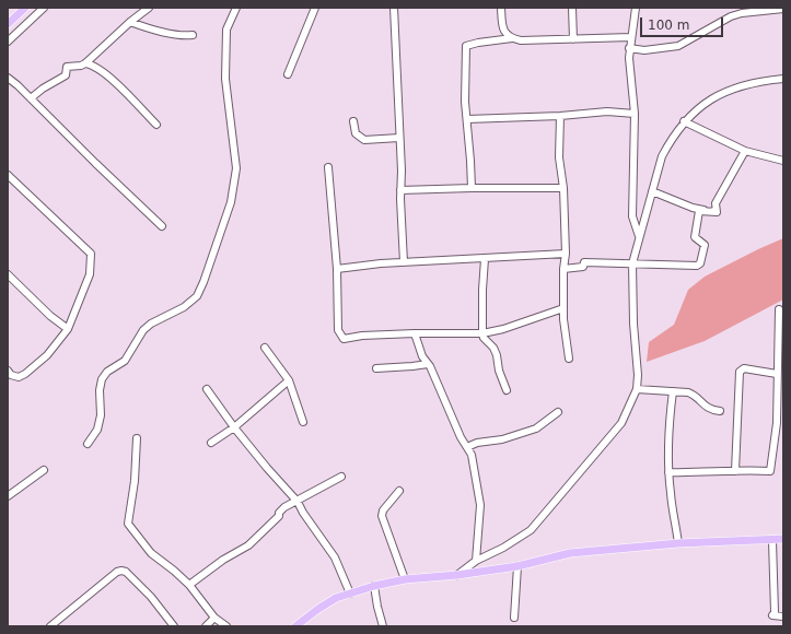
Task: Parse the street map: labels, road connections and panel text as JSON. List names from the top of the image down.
{
  "scale_bar": "100 m"
}
